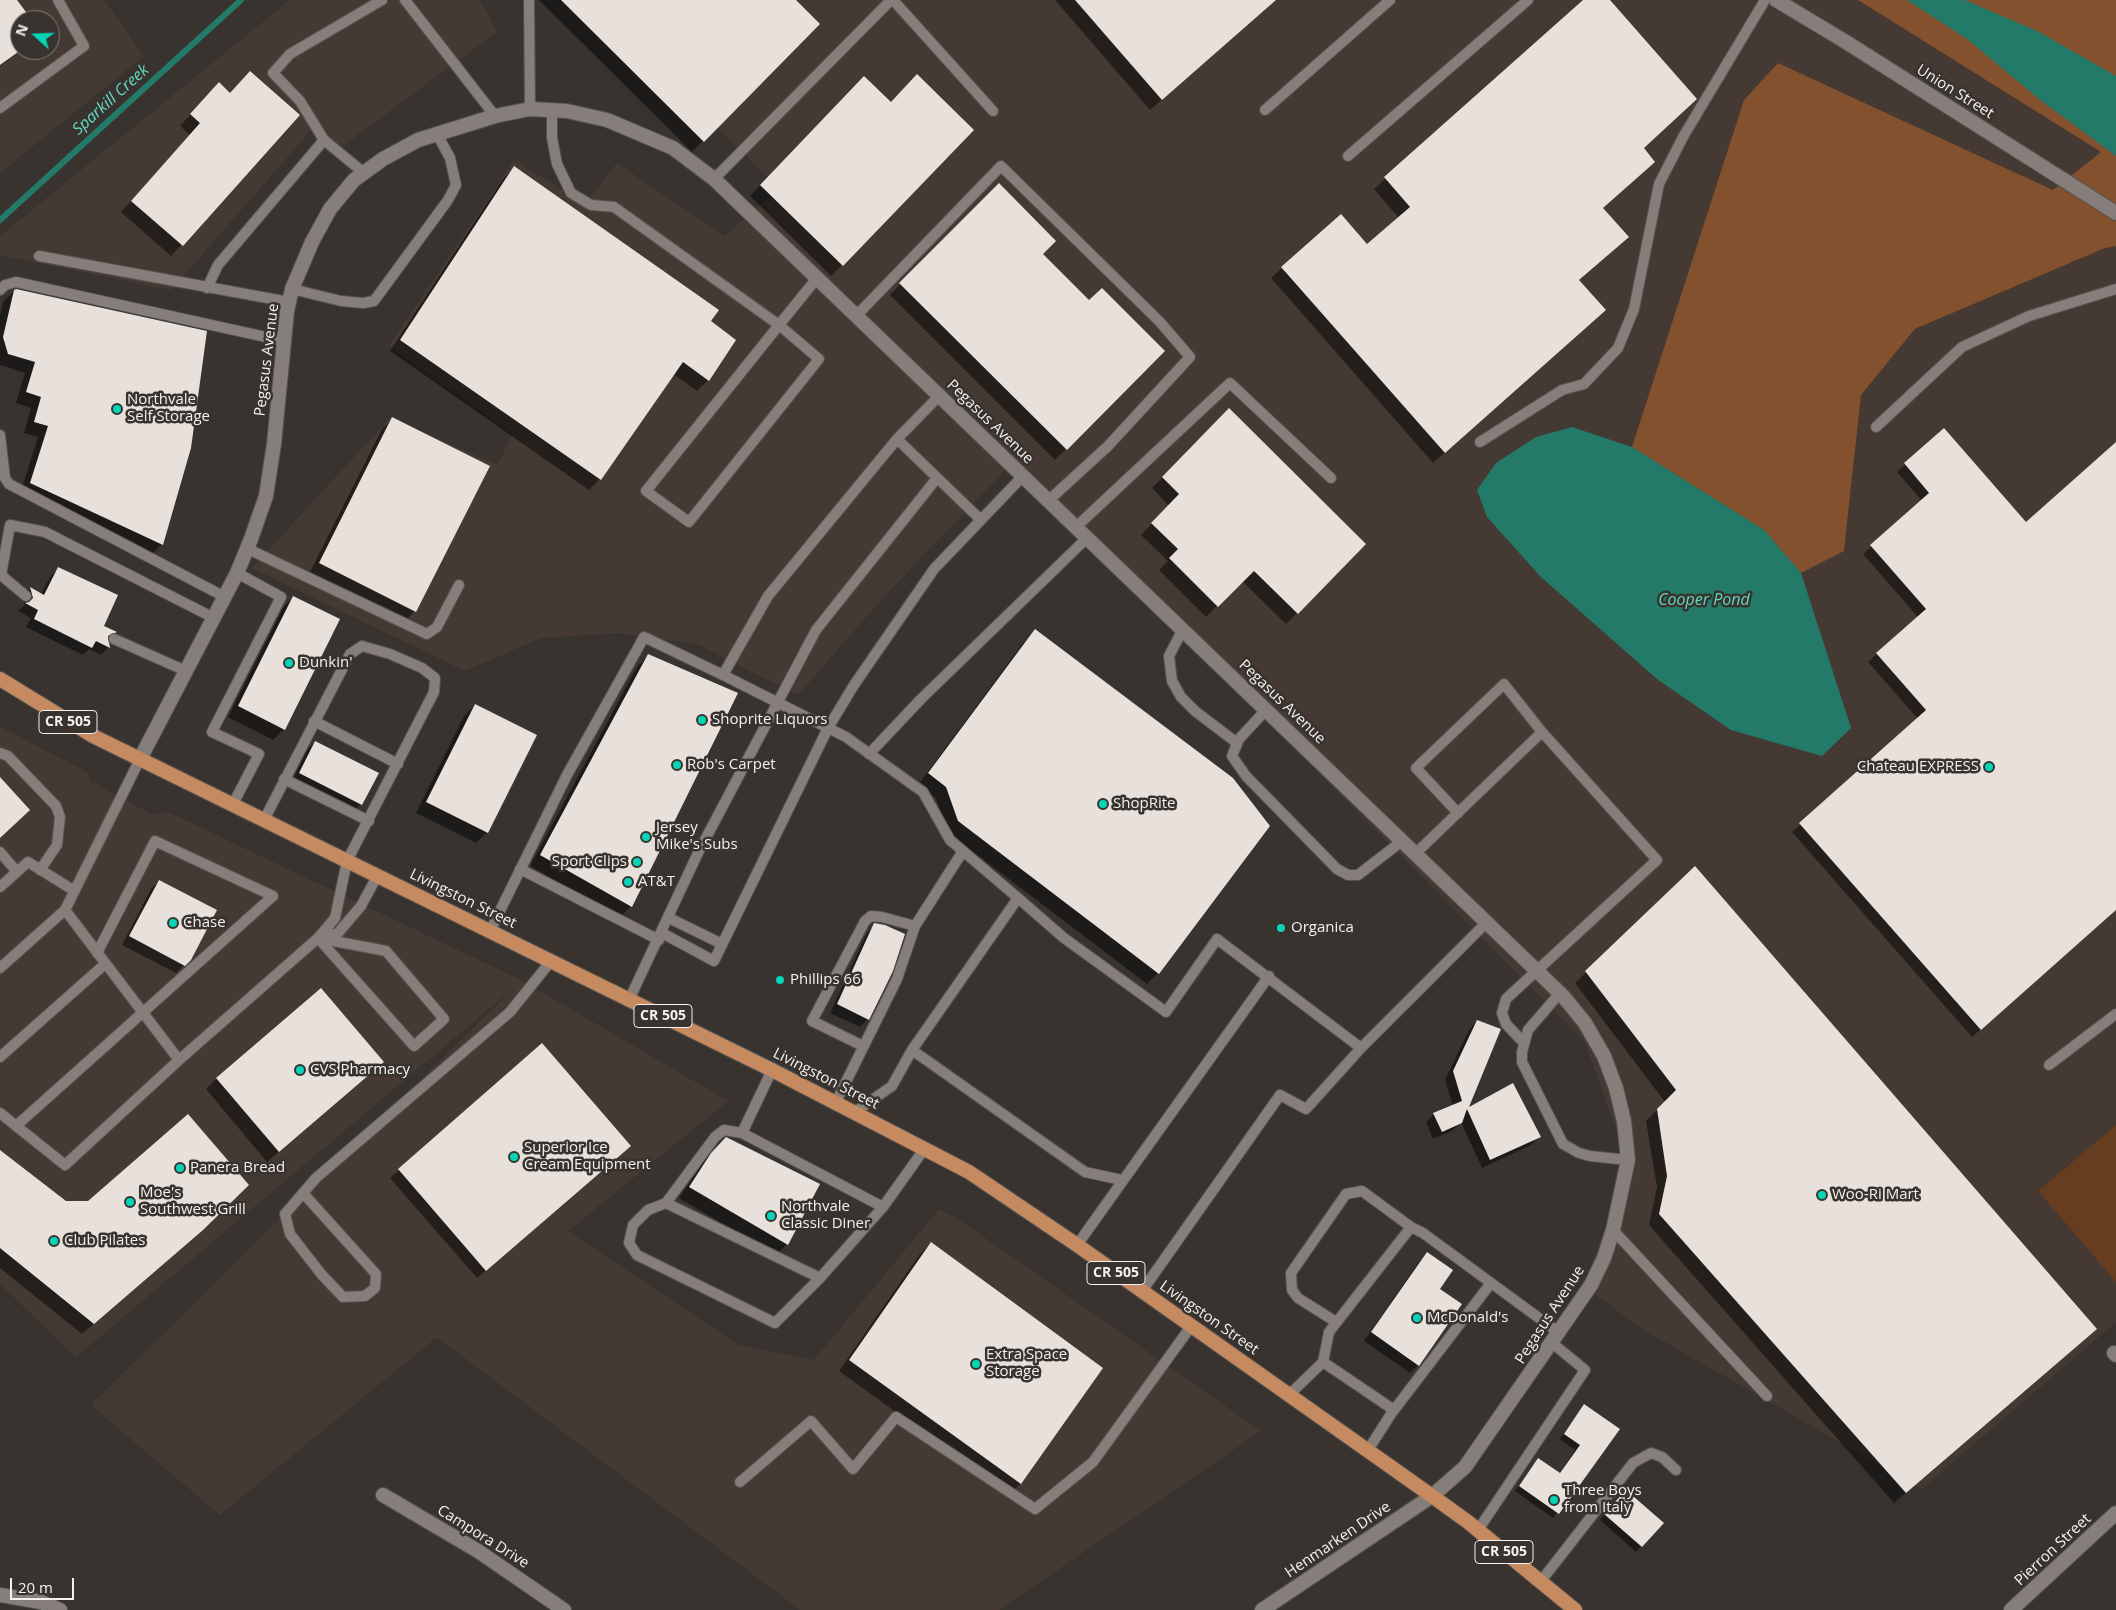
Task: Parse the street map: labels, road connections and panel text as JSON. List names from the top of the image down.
{
  "streets": {
    "main road": ["CR 505", "Livingston Street"],
    "street": [
      "Union Street",
      "Pegasus Avenue",
      "Campora Drive",
      "Henmarken Drive",
      "Pierron Street"
    ]
  },
  "crossings": [
    ["Pegasus Avenue", "Livingston Street"],
    ["Pegasus Avenue", "Henmarken Drive"],
    ["Livingston Street", "Henmarken Drive"]
  ],
  "water": ["Sparkill Creek", "Cooper Pond"],
  "places": [
    "Northvale Self Storage",
    "Dunkin'",
    "Shoprite Liquors",
    "Rob's Carpet",
    "Chateau EXPRESS",
    "ShopRite",
    "Jersey Mike's Subs",
    "Sport Clips",
    "AT&T",
    "Chase",
    "Organica",
    "Phillips 66",
    "CVS Pharmacy",
    "Superior Ice Cream Equipment",
    "Panera Bread",
    "Woo-Ri Mart",
    "Moe's Southwest Grill",
    "Northvale Classic Diner",
    "Club Pilates",
    "McDonald's",
    "Extra Space Storage",
    "Three Boys from Italy"
  ],
  "scale_bar": "20 m",
  "north": "left"
}
